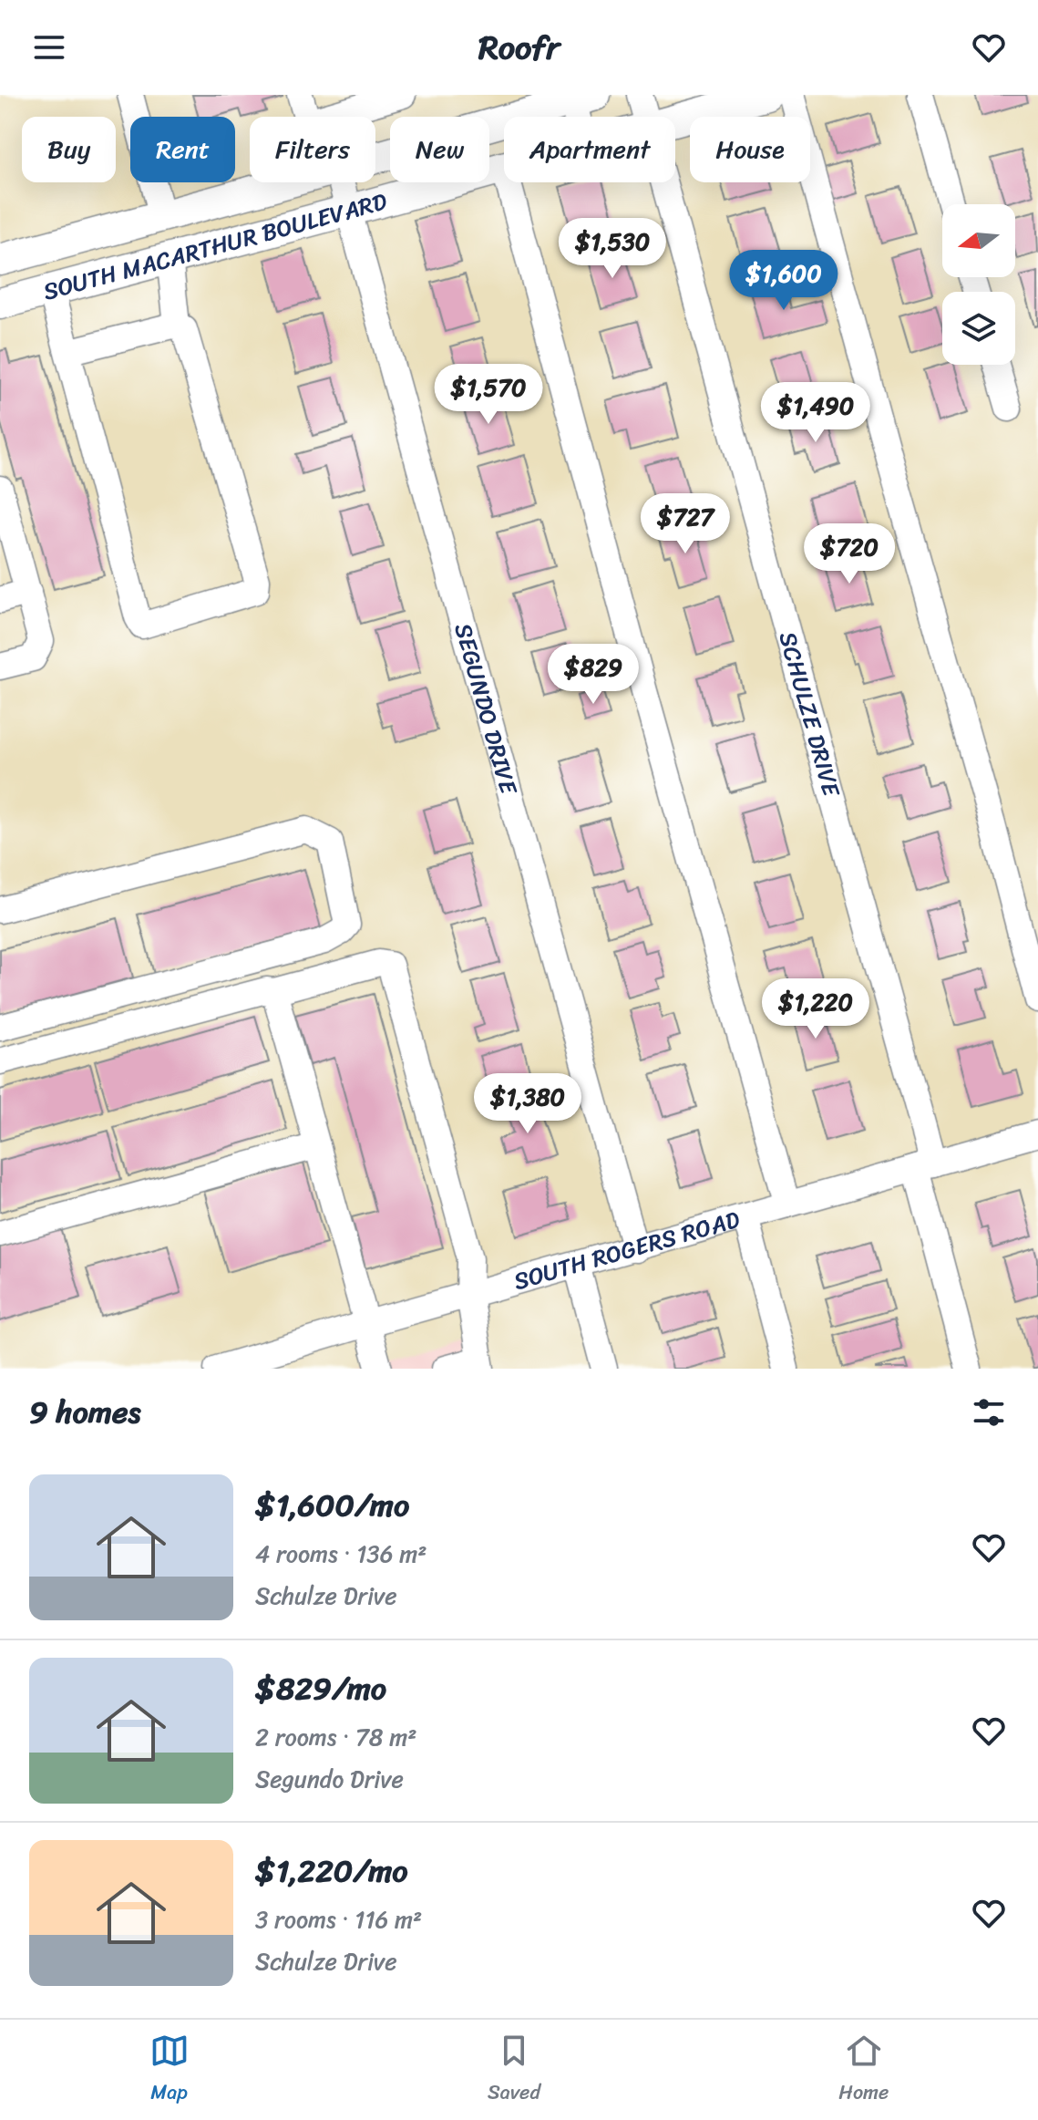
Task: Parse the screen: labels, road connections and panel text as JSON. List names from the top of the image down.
{
  "streets": {
    "main road": ["SOUTH MACARTHUR BOULEVARD"],
    "street": ["SEGUNDO DRIVE", "SCHULZE DRIVE", "SOUTH ROGERS ROAD"]
  },
  "crossings": [
    ["SOUTH MACARTHUR BOULEVARD", "SEGUNDO DRIVE"],
    ["SEGUNDO DRIVE", "SOUTH ROGERS ROAD"],
    ["SCHULZE DRIVE", "SOUTH ROGERS ROAD"]
  ],
  "north": "left",
  "page": {
    "header": "Roofr",
    "chip": [
      "Buy",
      "Rent",
      "Filters",
      "New",
      "Apartment",
      "House"
    ],
    "price": [
      "$1,530",
      "$1,600",
      "$1,570",
      "$1,490",
      "$727",
      "$720",
      "$829",
      "$1,220",
      "$1,380"
    ],
    "heading": "9 homes",
    "list": [
      {
        "name": "$1,600/mo",
        "note": "4 rooms · 136 m² · Schulze Drive"
      },
      {
        "name": "$829/mo",
        "note": "2 rooms · 78 m² · Segundo Drive"
      },
      {
        "name": "$1,220/mo",
        "note": "3 rooms · 116 m² · Schulze Drive"
      }
    ],
    "tabs": ["Map", "Saved", "Home"]
  }
}
